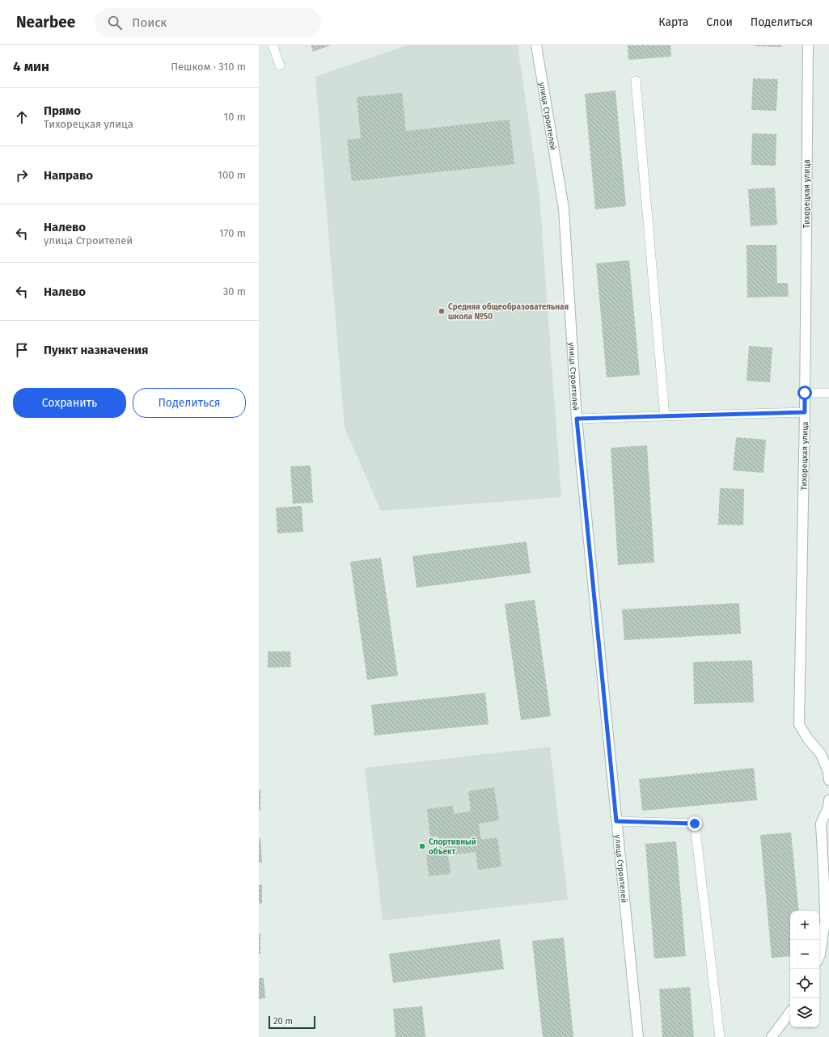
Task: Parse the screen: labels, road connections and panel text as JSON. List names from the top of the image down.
{
  "streets": {
    "street": ["улица Строителей", "Тихорецкая улица"]
  },
  "places": ["Средняя общеобразовательная школа №50", "Спортивный объект"],
  "scale_bar": "20 m",
  "page": {
    "header": "Nearbee",
    "search": "Поиск",
    "nav": ["Карта", "Слои", "Поделиться"],
    "heading": ["4 мин", "Пешком · 310 m"],
    "list": [
      ["Прямо", "Тихорецкая улица", "10 m"],
      ["Направо", "100 m"],
      ["Налево", "улица Строителей", "170 m"],
      ["Налево", "30 m"],
      "Пункт назначения"
    ],
    "buttons": ["Сохранить", "Поделиться"],
    "map_buttons": ["+", "−"],
    "scale": "20 m"
  }
}
